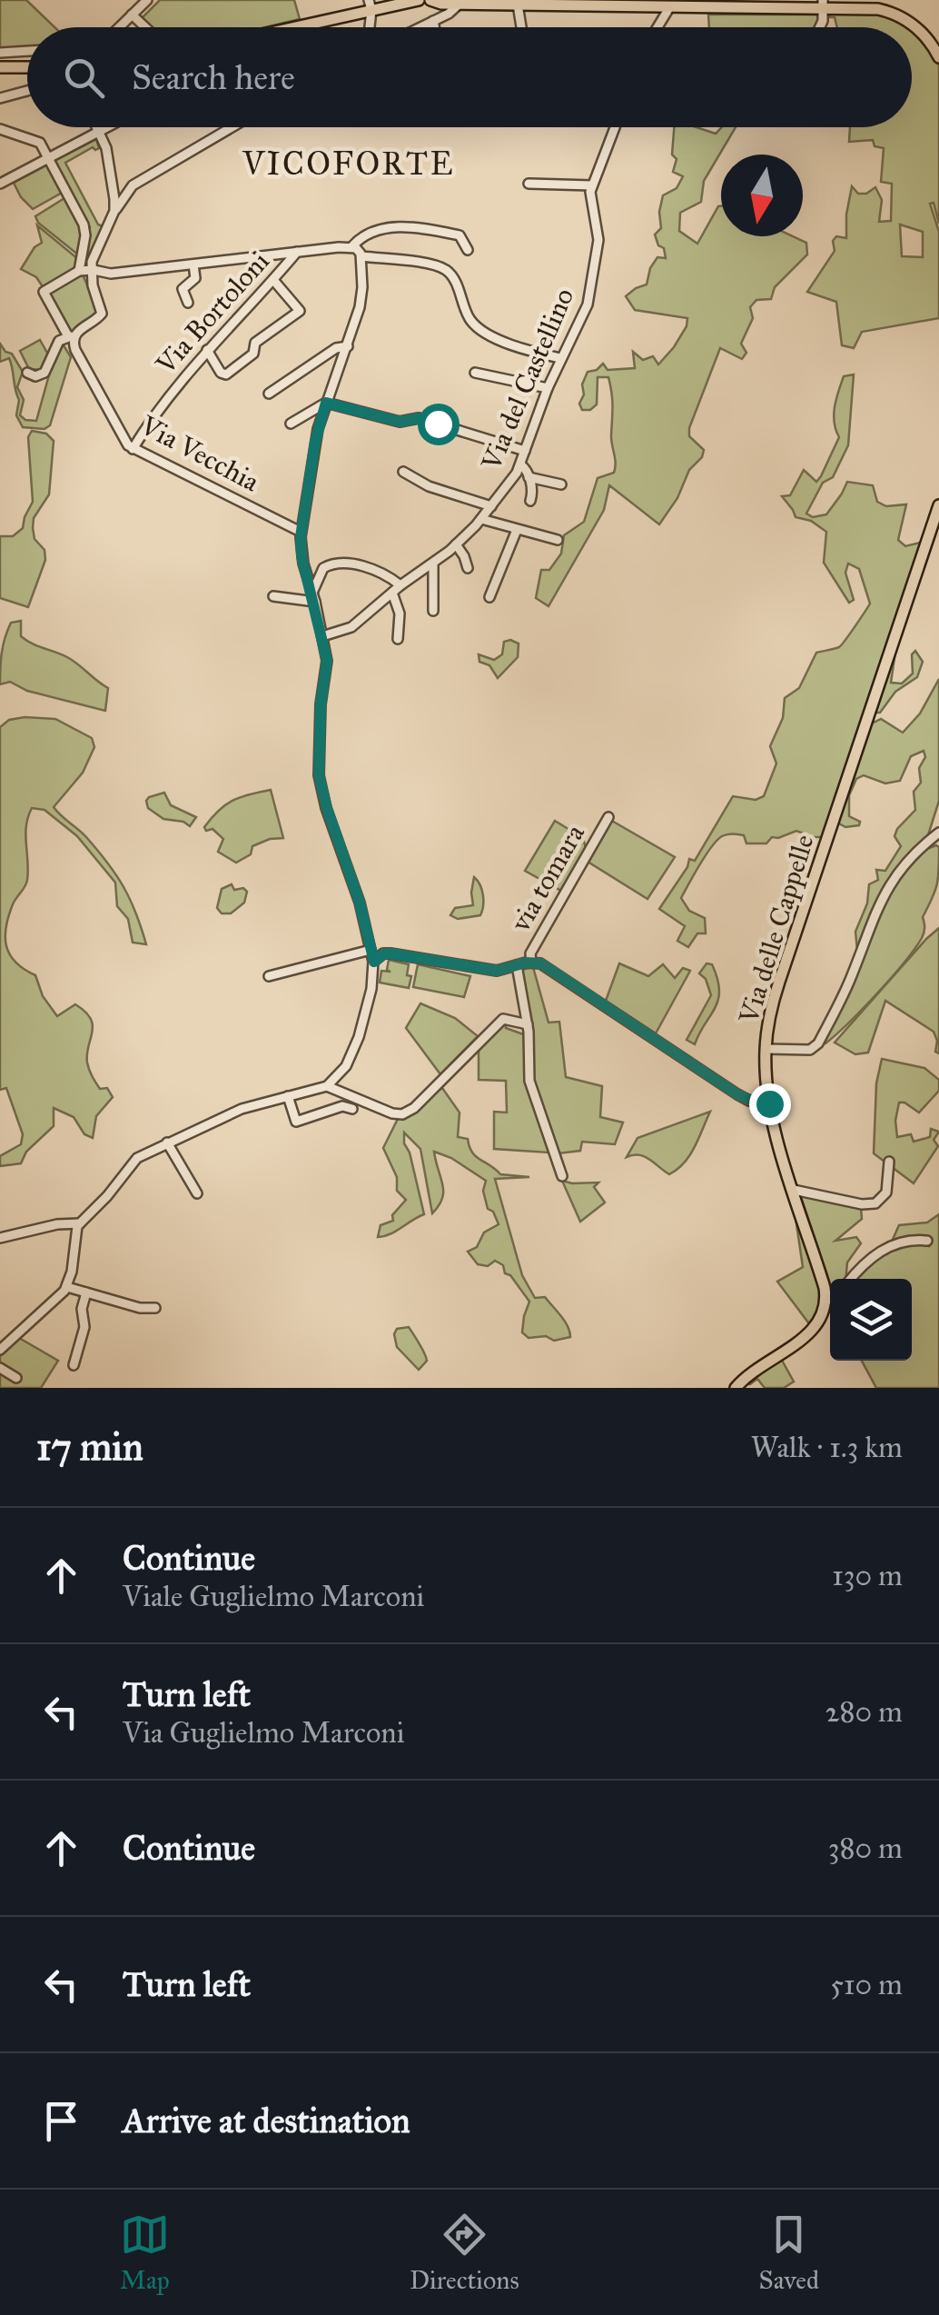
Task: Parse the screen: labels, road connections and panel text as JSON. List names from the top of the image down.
{
  "streets": {
    "main road": ["Via delle Cappelle"],
    "street": [
      "Via Bortoloni",
      "Via del Castellino",
      "Via Vecchia",
      "via tomara"
    ]
  },
  "crossings": [
    ["Via Bortoloni", "Via Vecchia"]
  ],
  "districts": ["VICOFORTE"],
  "north": "bottom",
  "page": {
    "search": "Search here",
    "heading": ["17 min", "Walk · 1.3 km"],
    "list": [
      ["Continue", "Viale Guglielmo Marconi", "130 m"],
      ["Turn left", "Via Guglielmo Marconi", "280 m"],
      ["Continue", "380 m"],
      ["Turn left", "510 m"],
      "Arrive at destination"
    ],
    "nav": ["Map", "Directions", "Saved"]
  }
}
